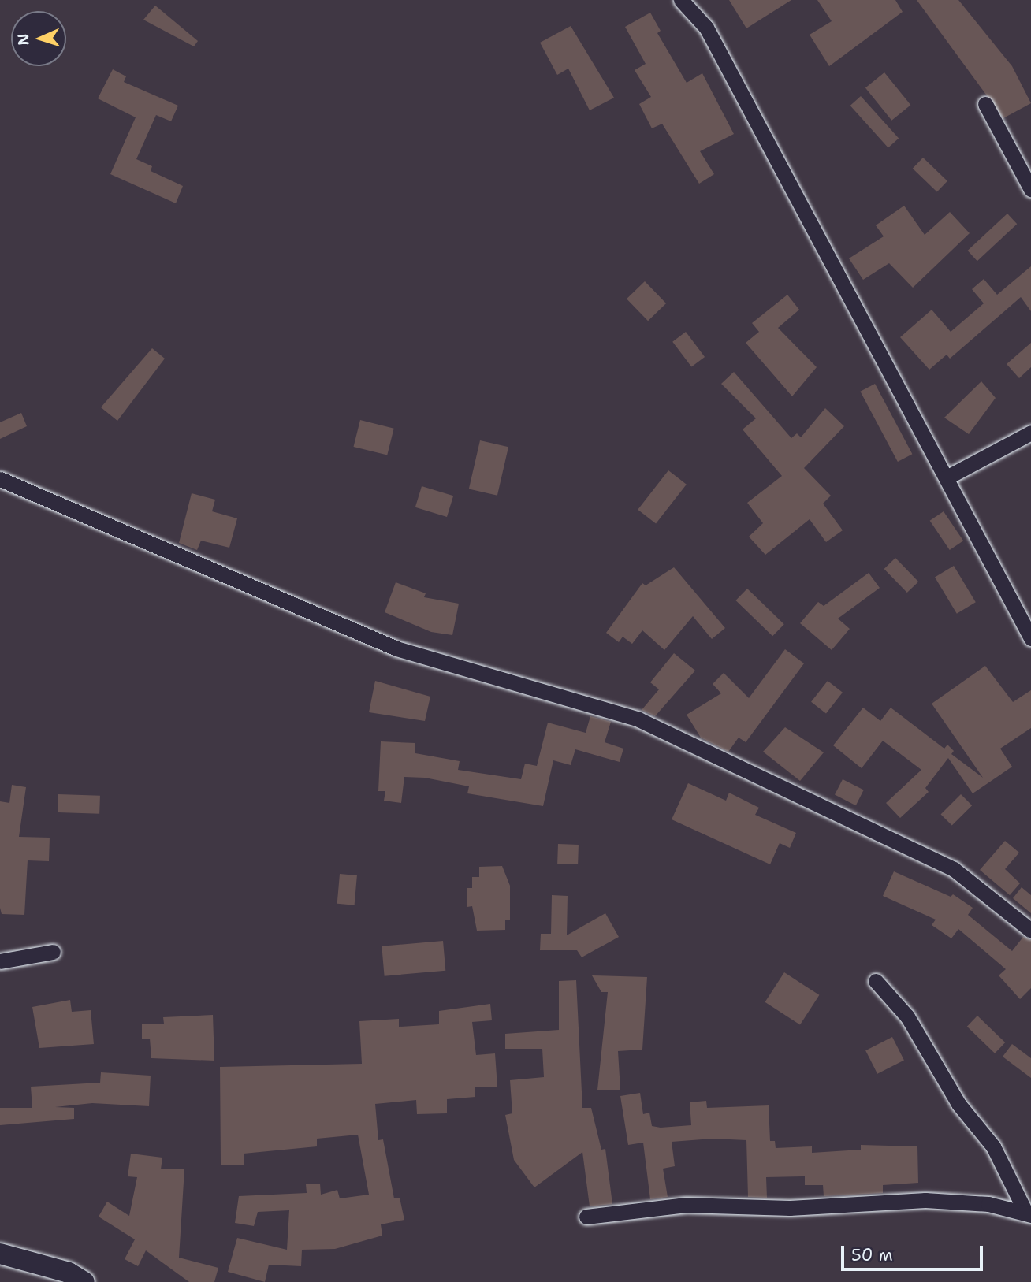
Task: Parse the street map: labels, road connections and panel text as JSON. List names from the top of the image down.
{
  "scale_bar": "50 m",
  "north": "left"
}
